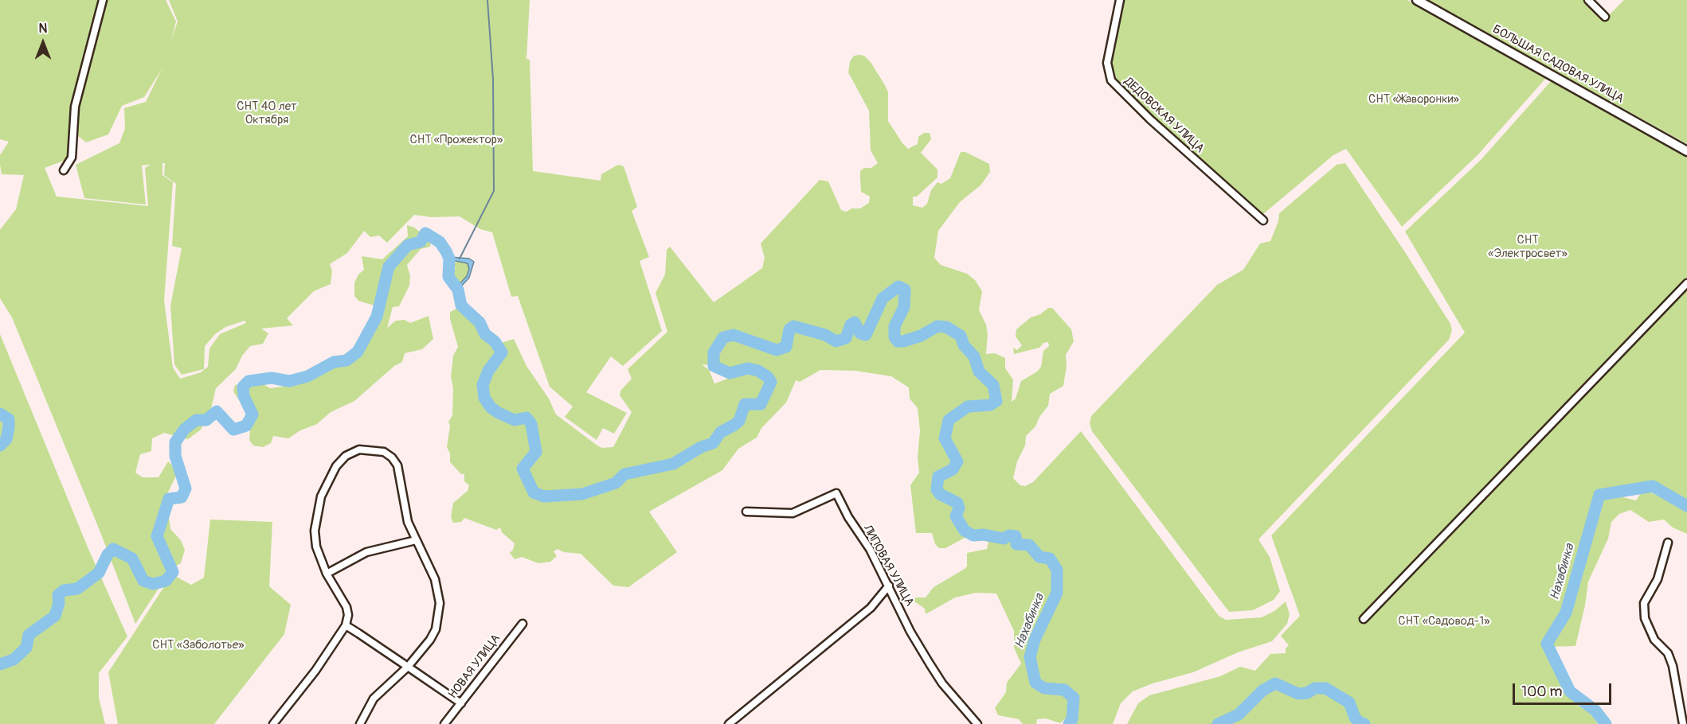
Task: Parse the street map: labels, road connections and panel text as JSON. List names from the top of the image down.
{
  "streets": {
    "street": [
      "БОЛЬШАЯ САДОВАЯ УЛИЦА",
      "ДЕДОВСКАЯ УЛИЦА",
      "ЛИПОВАЯ УЛИЦА",
      "НОВАЯ УЛИЦА"
    ]
  },
  "water": ["Нахабинка"],
  "parks": [
    "СНТ «Жаворонки»",
    "СНТ 40 лет Октября",
    "СНТ «Прожектор»",
    "СНТ «Электросвет»",
    "СНТ «Садовод-1»",
    "СНТ «Заболотье»"
  ],
  "scale_bar": "100 m",
  "north": "top"
}
